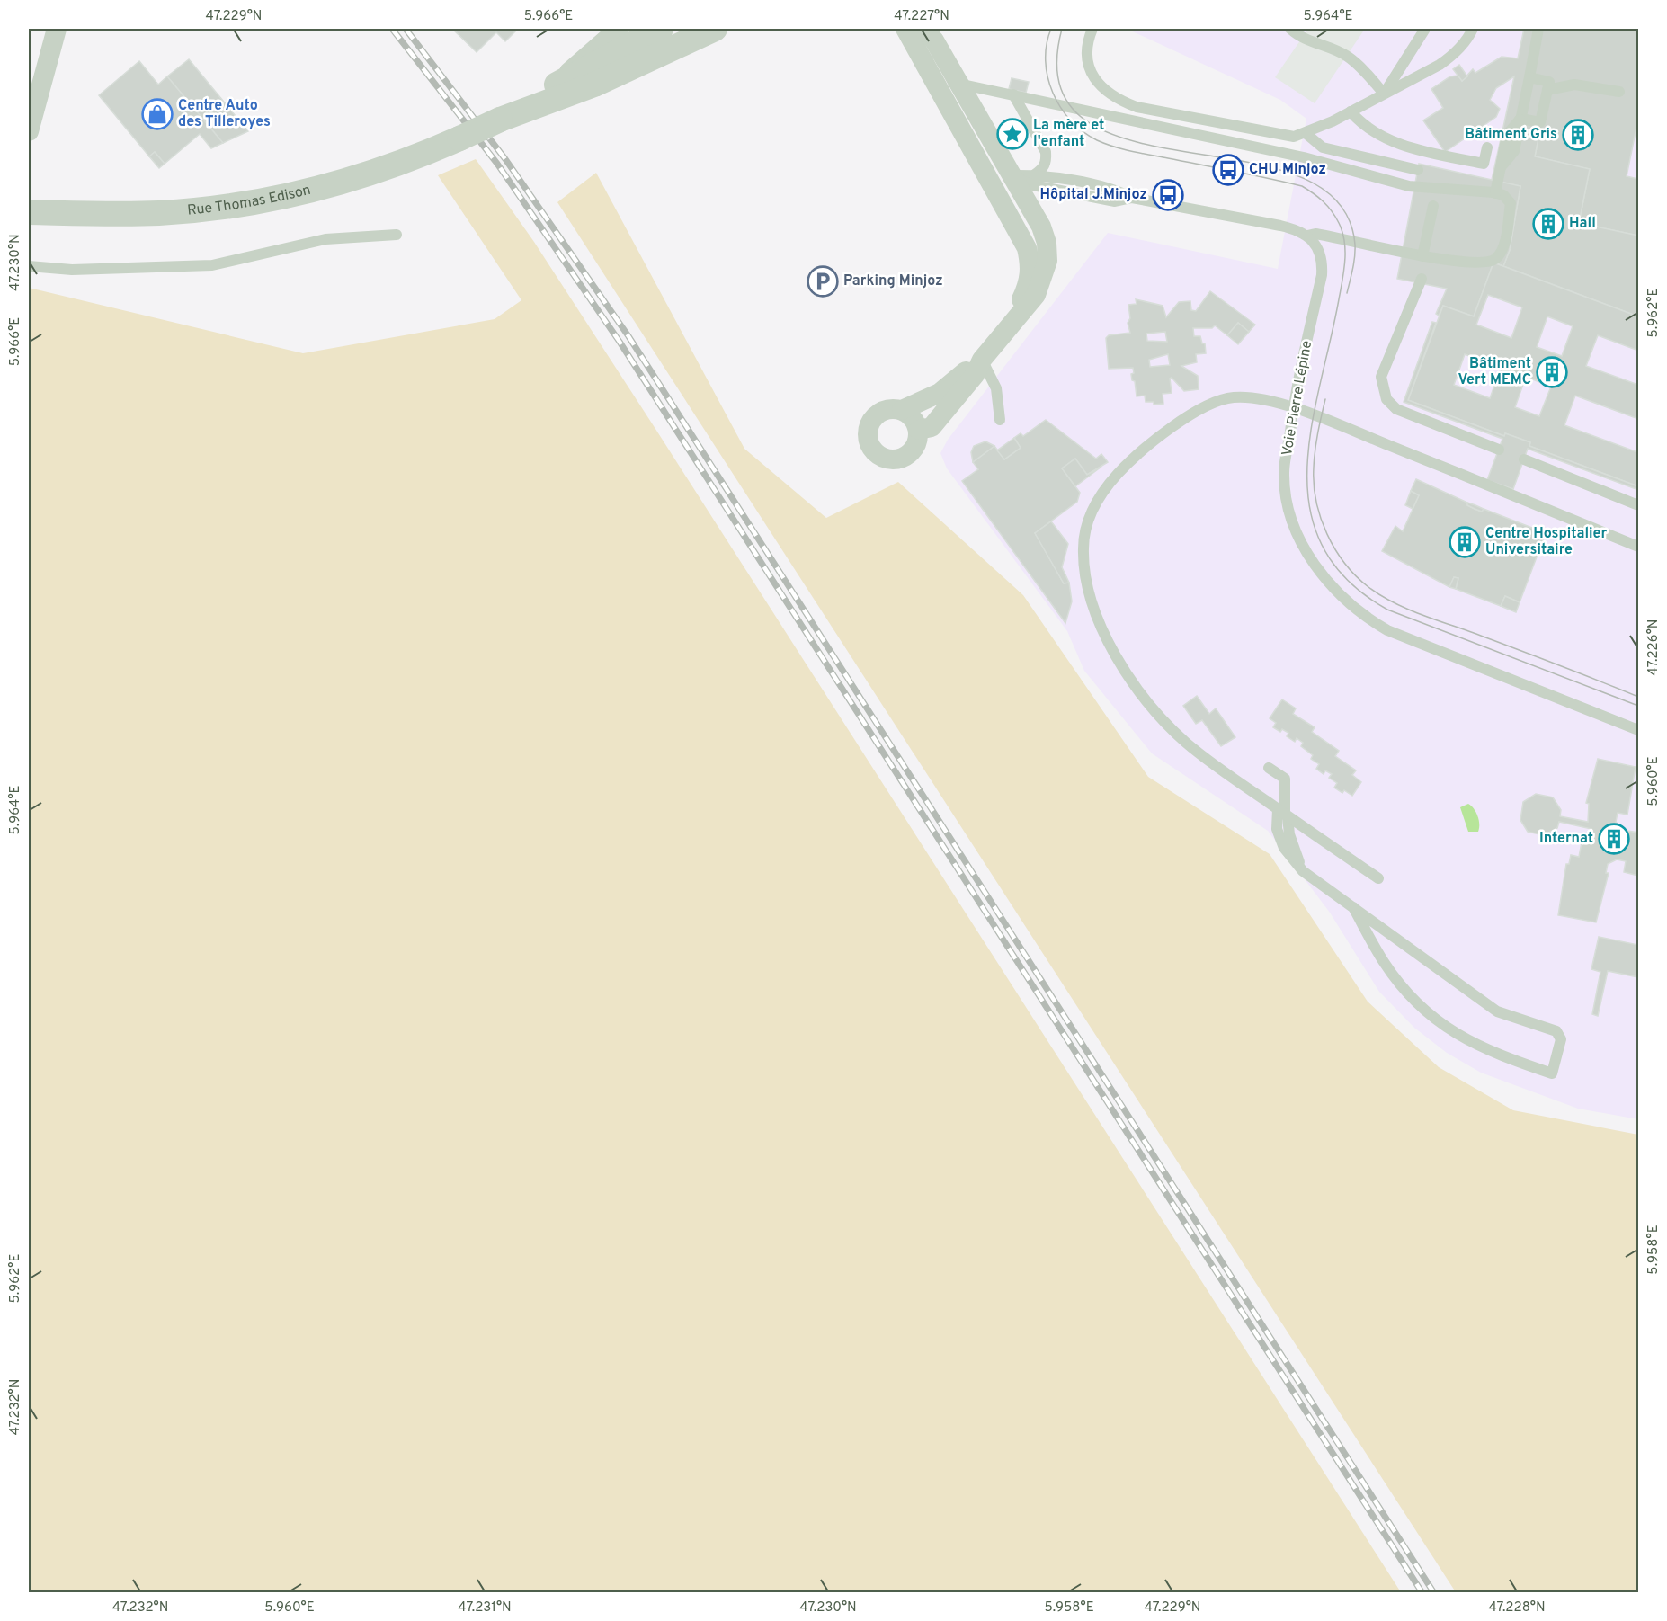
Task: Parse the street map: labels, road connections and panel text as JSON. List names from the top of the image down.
{
  "streets": {
    "street": ["Rue Thomas Edison"],
    "lane": ["Voie Pierre Lépine"]
  },
  "places": {
    "shop": ["Centre Auto des Tilleroyes"],
    "place": ["La mère et l'enfant"],
    "building": [
      "Bâtiment Gris",
      "Hall",
      "Bâtiment Vert MEMC",
      "Centre Hospitalier Universitaire",
      "Internat"
    ],
    "bus stop": ["CHU Minjoz", "Hôpital J.Minjoz"],
    "parking": ["Parking Minjoz"]
  },
  "coordinates": [
    "47.229°N",
    "5.966°E",
    "47.227°N",
    "5.964°E",
    "47.230°N",
    "5.962°E",
    "47.226°N",
    "5.960°E",
    "5.958°E",
    "47.232°N",
    "47.231°N",
    "47.228°N"
  ]
}
